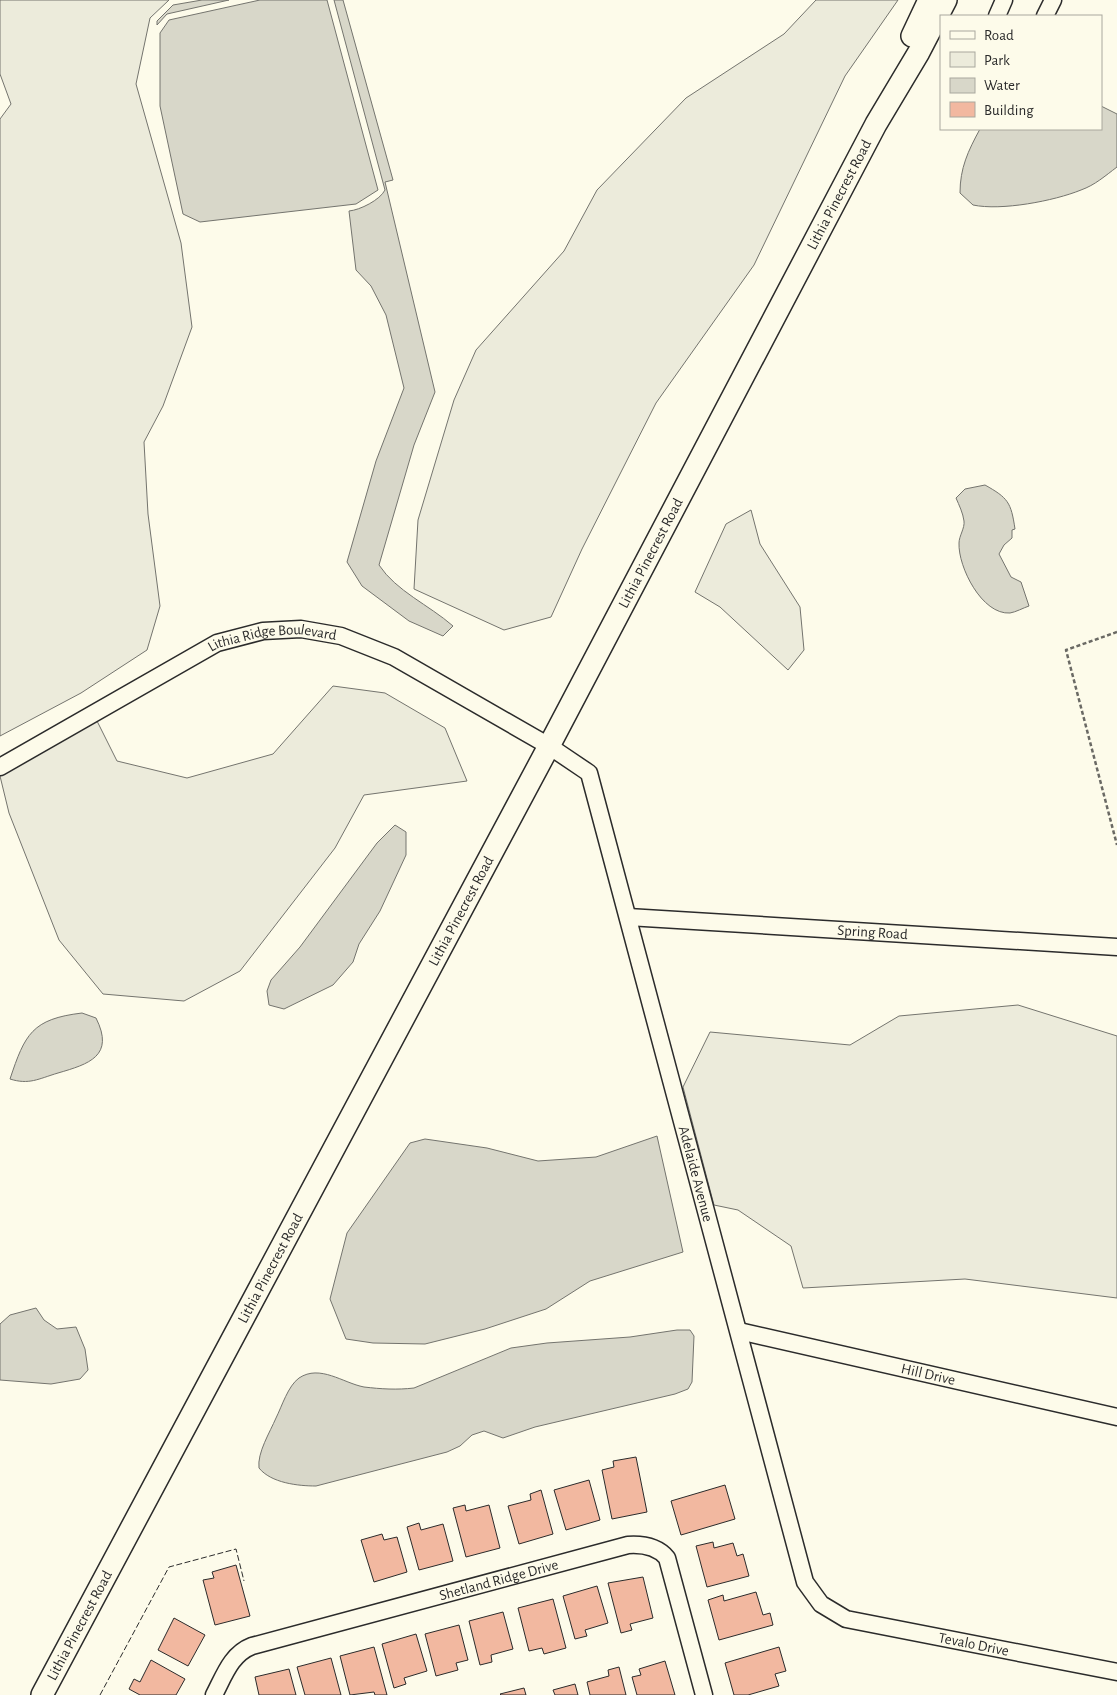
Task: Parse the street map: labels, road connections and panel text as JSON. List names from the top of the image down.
{
  "streets": {
    "main road": ["Lithia Pinecrest Road"],
    "street": [
      "Lithia Ridge Boulevard",
      "Spring Road",
      "Adelaide Avenue",
      "Hill Drive",
      "Shetland Ridge Drive",
      "Tevalo Drive"
    ]
  },
  "crossings": [
    ["Lithia Pinecrest Road", "Lithia Ridge Boulevard"],
    ["Lithia Pinecrest Road", "Adelaide Avenue"],
    ["Lithia Ridge Boulevard", "Adelaide Avenue"],
    ["Spring Road", "Adelaide Avenue"],
    ["Adelaide Avenue", "Hill Drive"],
    ["Adelaide Avenue", "Tevalo Drive"]
  ],
  "legend": [
    "Road",
    "Park",
    "Water",
    "Building"
  ]
}
